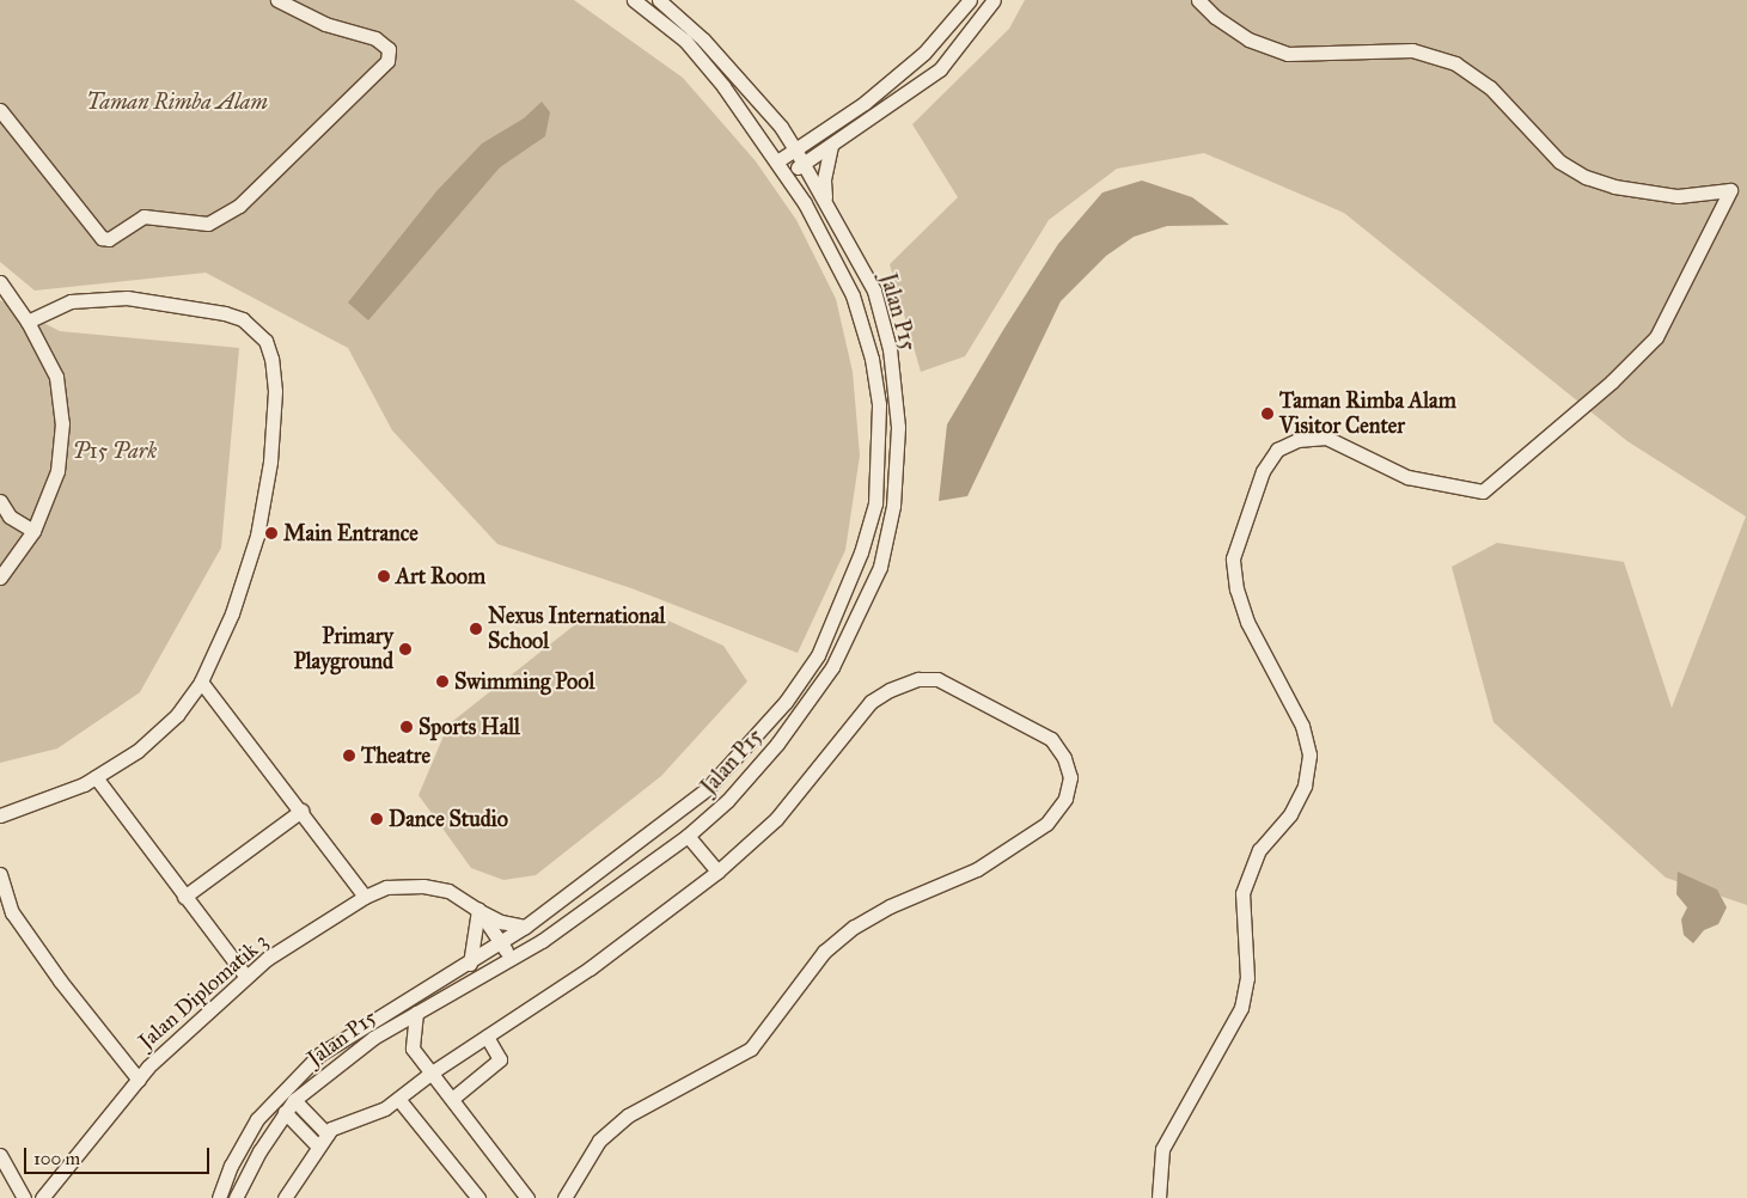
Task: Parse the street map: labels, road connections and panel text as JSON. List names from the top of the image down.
{
  "streets": {
    "street": ["Jalan P15", "Jalan Diplomatik 3"]
  },
  "crossings": [
    ["Jalan P15", "Jalan Diplomatik 3"]
  ],
  "parks": ["Taman Rimba Alam", "P15 Park"],
  "places": [
    "Taman Rimba Alam Visitor Center",
    "Main Entrance",
    "Art Room",
    "Nexus International School",
    "Primary Playground",
    "Swimming Pool",
    "Sports Hall",
    "Theatre",
    "Dance Studio"
  ],
  "scale_bar": "100 m"
}
